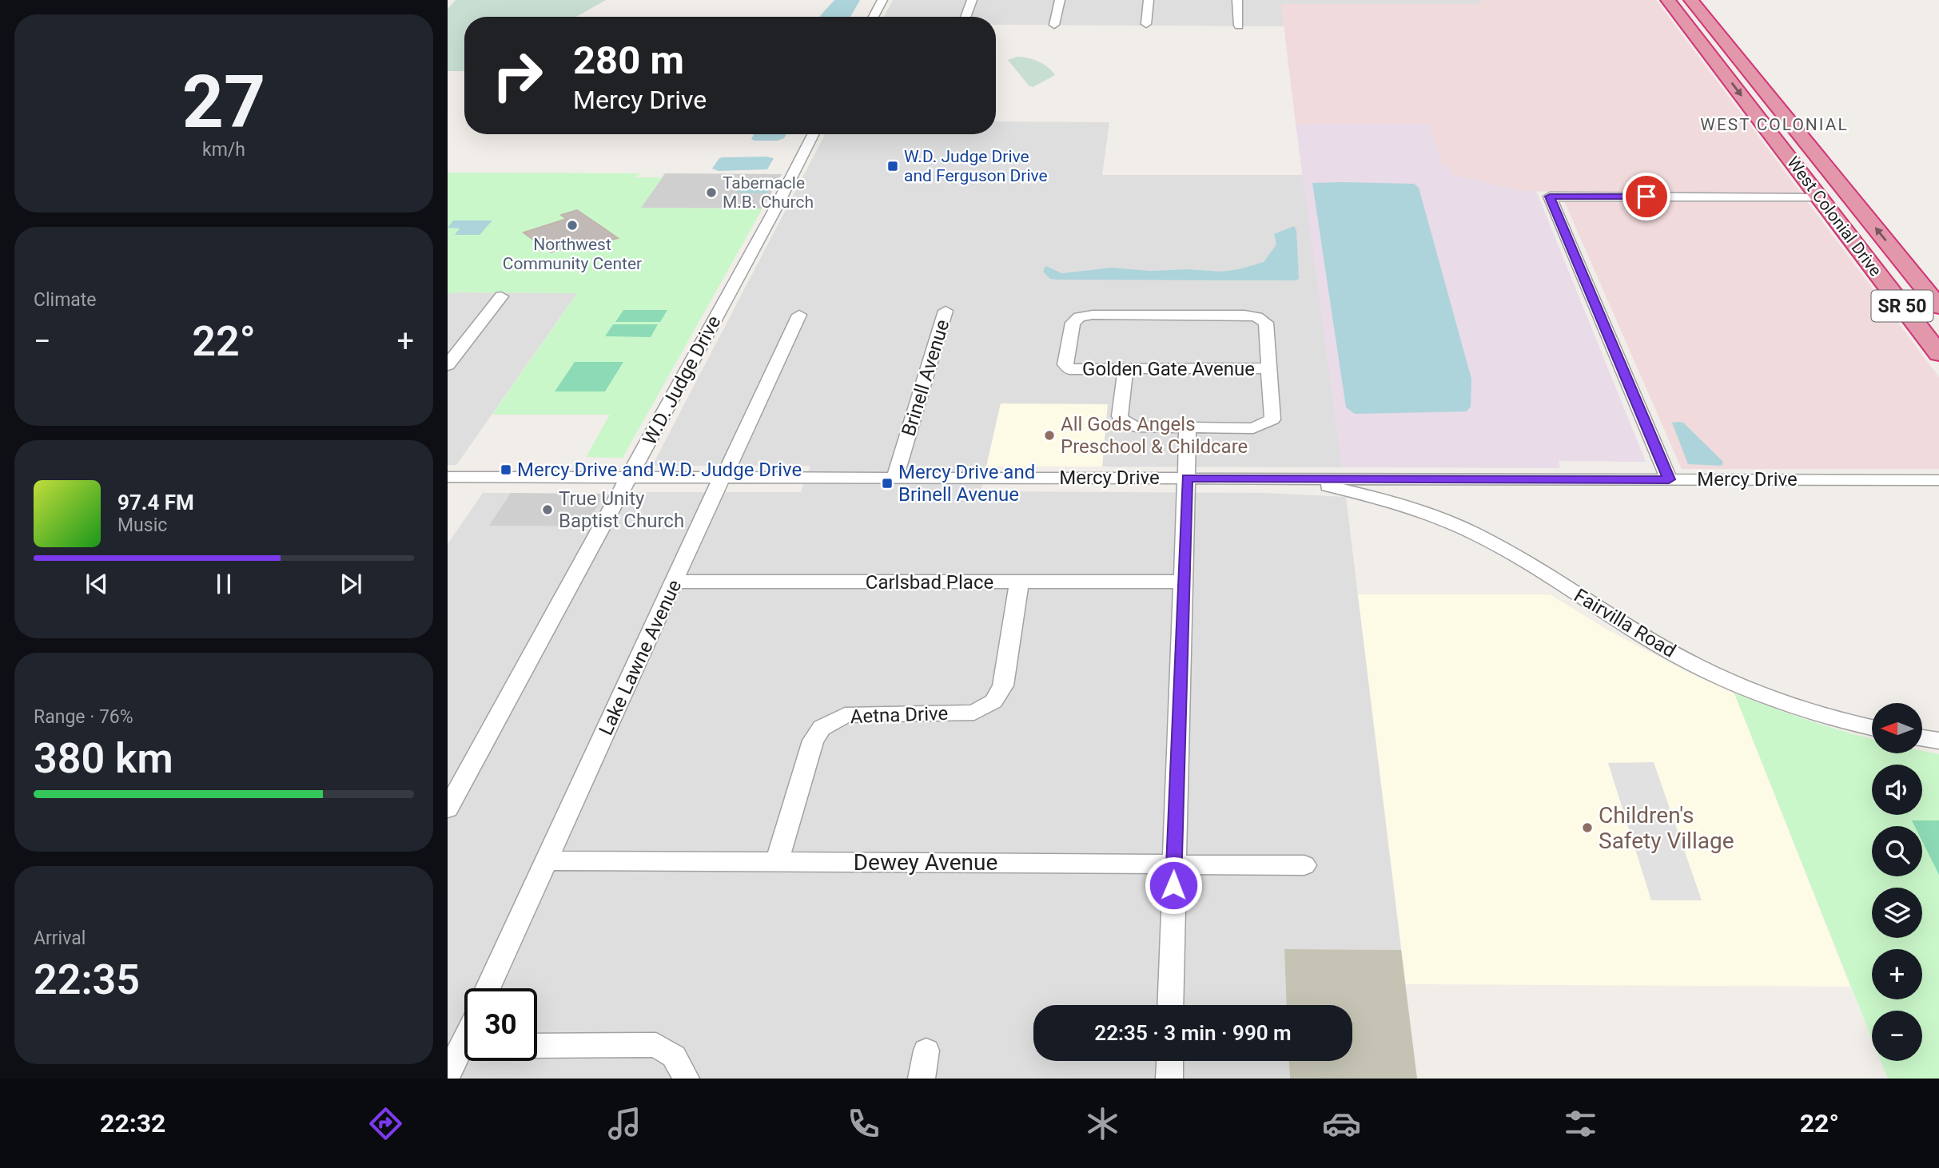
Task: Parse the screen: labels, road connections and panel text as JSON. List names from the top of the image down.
{
  "streets": {
    "highway": ["West Colonial Drive", "SR 50"],
    "street": [
      "Golden Gate Avenue",
      "Brinell Avenue",
      "W.D. Judge Drive",
      "Mercy Drive",
      "Carlsbad Place",
      "Fairvilla Road",
      "Lake Lawne Avenue",
      "Aetna Drive",
      "Dewey Avenue"
    ]
  },
  "crossings": [
    ["Brinell Avenue", "Mercy Drive"],
    ["W.D. Judge Drive", "Mercy Drive"],
    ["Mercy Drive", "Fairvilla Road"],
    ["Mercy Drive", "Lake Lawne Avenue"],
    ["Carlsbad Place", "Lake Lawne Avenue"],
    ["Carlsbad Place", "Aetna Drive"],
    ["Lake Lawne Avenue", "Dewey Avenue"],
    ["Aetna Drive", "Dewey Avenue"]
  ],
  "districts": ["WEST COLONIAL"],
  "places": {
    "transit": ["W.D. Judge Drive and Ferguson Drive", "Mercy Drive and W.D. Judge Drive", "Mercy Drive and Brinell Avenue"],
    "other": [
      "Tabernacle M.B. Church",
      "Northwest Community Center",
      "All Gods Angels Preschool & Childcare",
      "True Unity Baptist Church",
      "Children's Safety Village"
    ]
  },
  "north": "left",
  "page": {
    "tile": [
      ["27", "km/h"],
      "Climate",
      ["Range · 76%", "380 km"],
      ["Arrival", "22:35"]
    ],
    "turn": ["280 m", "Mercy Drive"],
    "heat": ["−", "22°", "+"],
    "song": ["97.4 FM", "Music"],
    "map_buttons": ["+", "−"],
    "limit": "30",
    "trip": "22:35 · 3 min · 990 m",
    "tabs": ["22:32", "22°"]
  }
}
